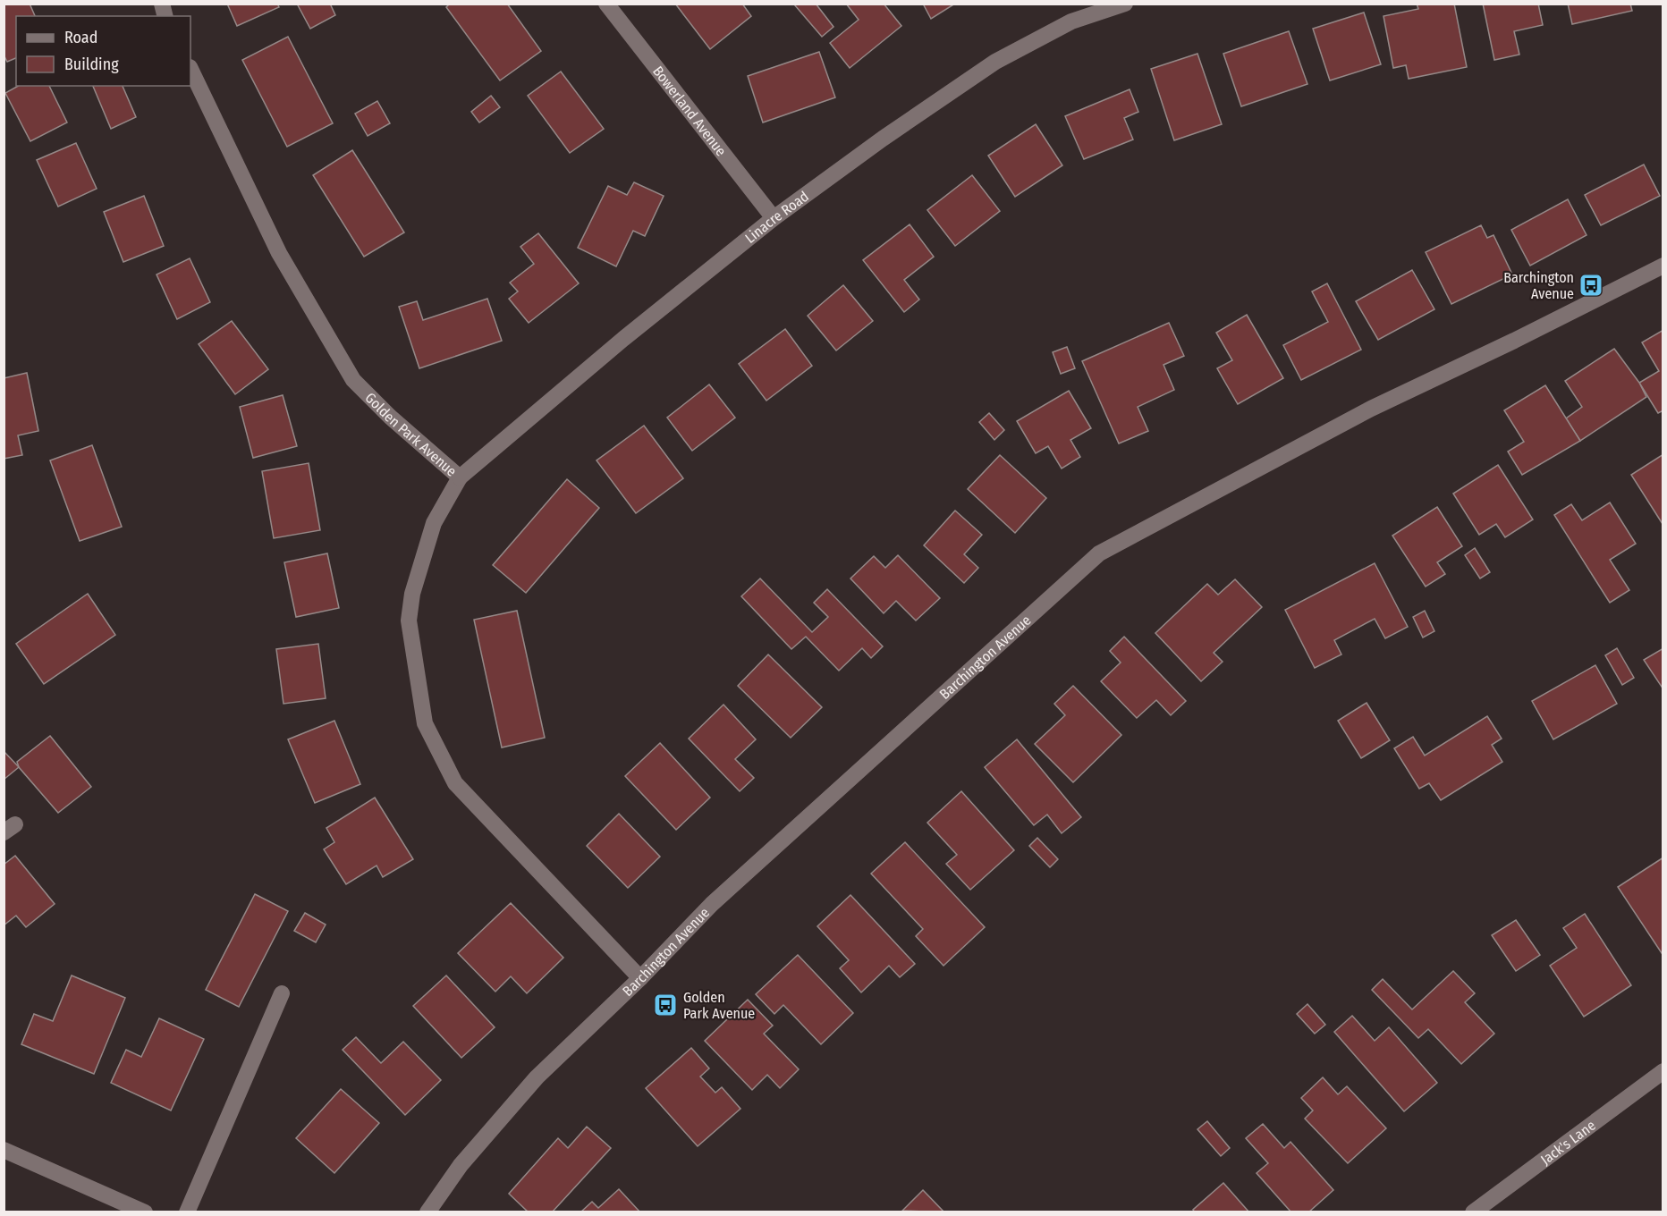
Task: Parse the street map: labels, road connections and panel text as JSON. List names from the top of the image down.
{
  "streets": {
    "street": [
      "Bowerland Avenue",
      "Linacre Road",
      "Golden Park Avenue",
      "Barchington Avenue",
      "Jack's Lane"
    ]
  },
  "crossings": [
    ["Bowerland Avenue", "Linacre Road"],
    ["Linacre Road", "Golden Park Avenue"],
    ["Golden Park Avenue", "Barchington Avenue"]
  ],
  "places": {
    "bus stop": ["Barchington Avenue", "Golden Park Avenue"]
  },
  "legend": ["Road", "Building"]
}
